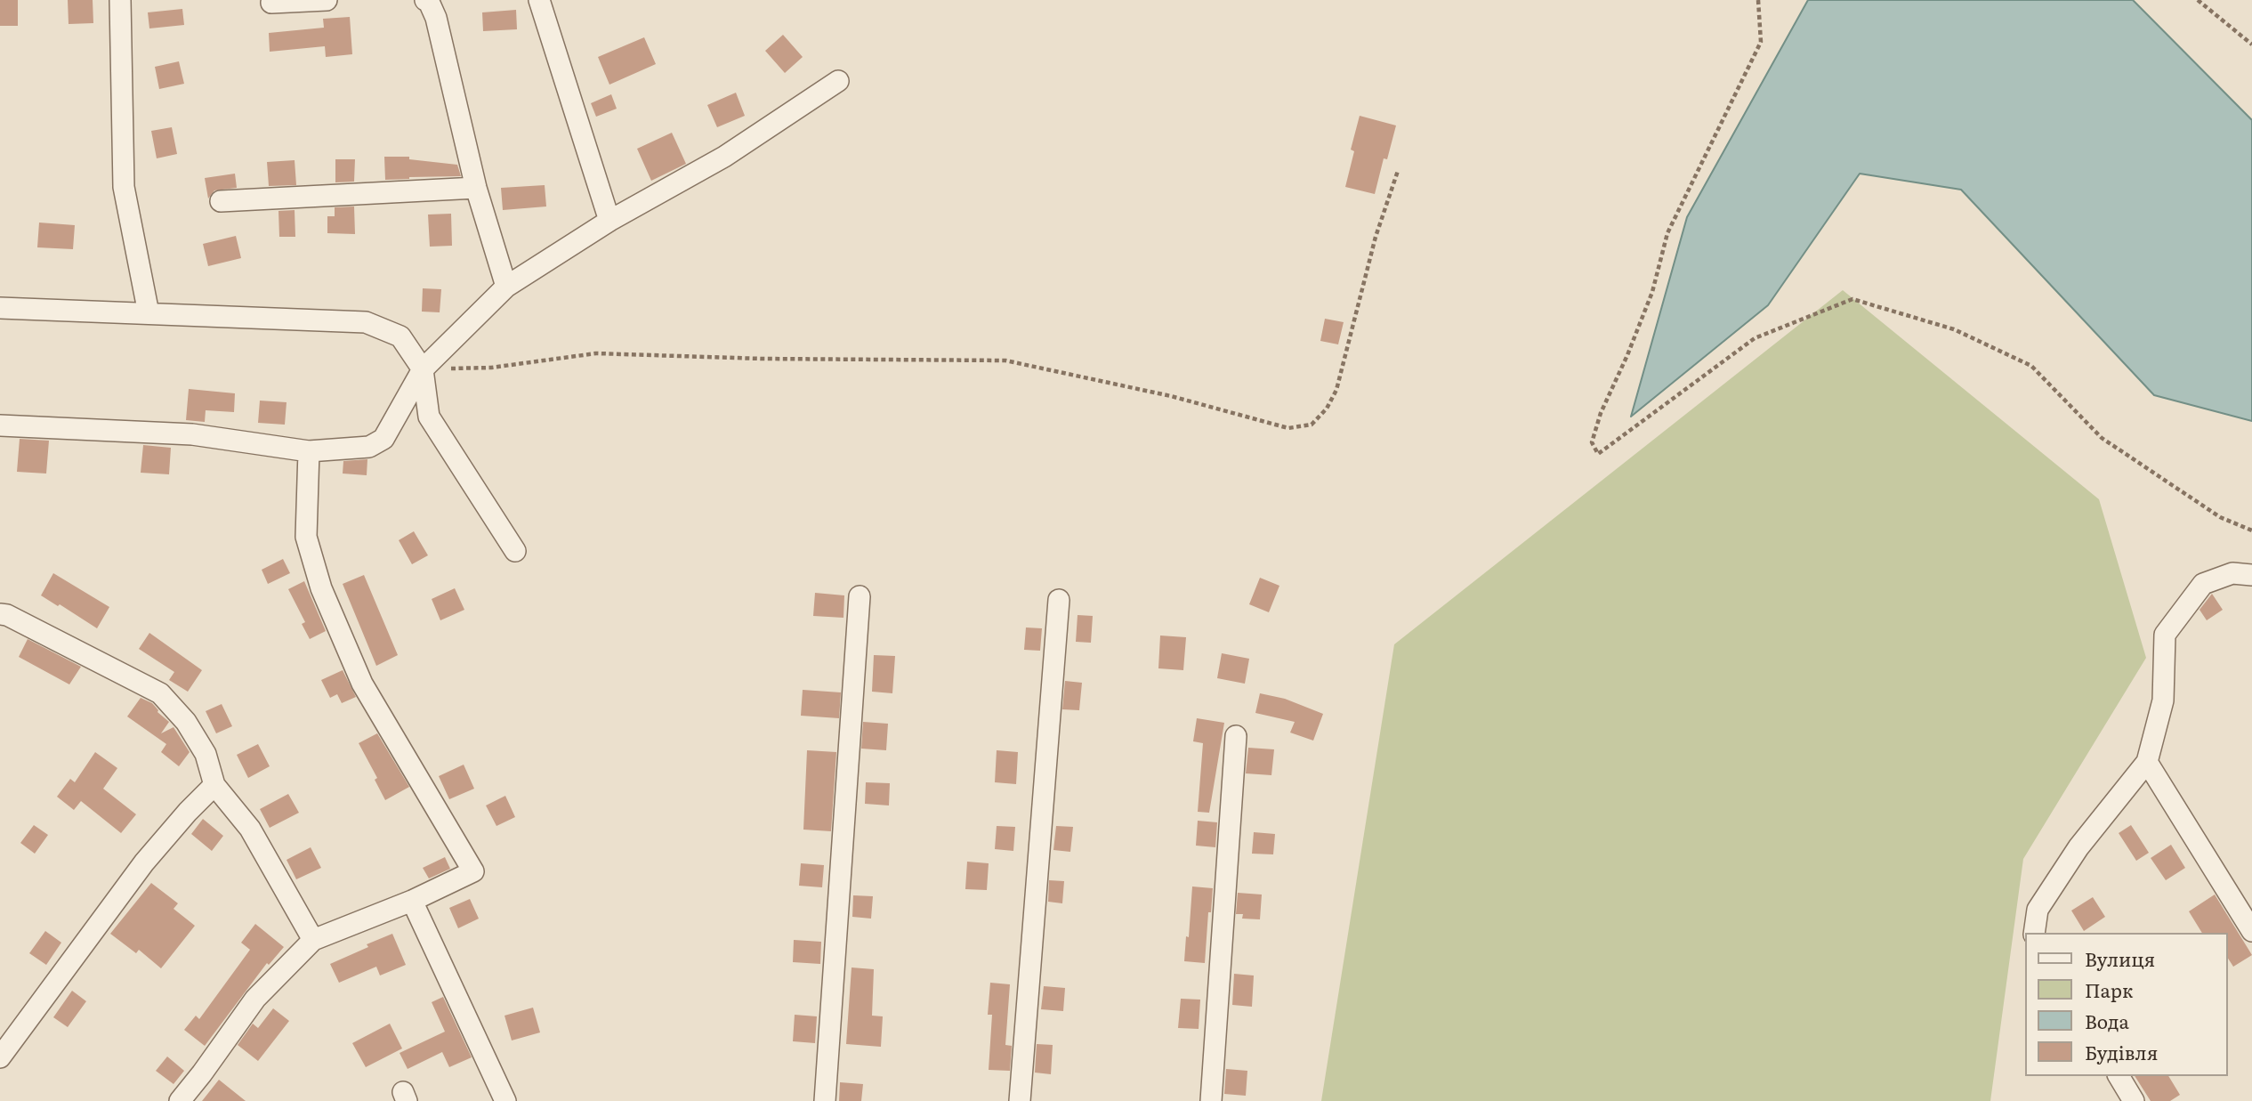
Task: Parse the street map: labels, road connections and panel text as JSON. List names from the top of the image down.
{
  "legend": [
    "Вулиця",
    "Парк",
    "Вода",
    "Будівля"
  ]
}
